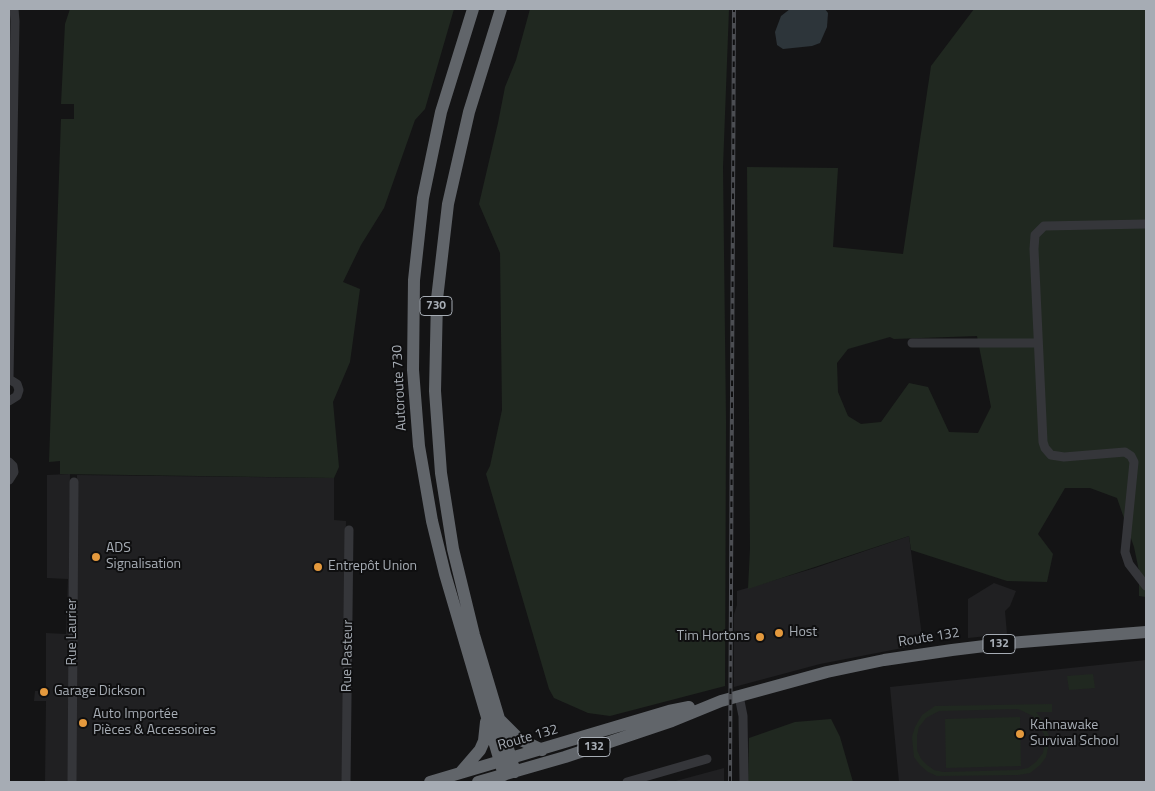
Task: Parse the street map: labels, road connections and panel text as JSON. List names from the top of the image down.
{
  "streets": {
    "highway": [
      "730",
      "Autoroute 730",
      "Route 132",
      "132"
    ],
    "street": ["Rue Laurier", "Rue Pasteur"]
  },
  "crossings": [
    ["Autoroute 730", "Route 132"]
  ],
  "places": [
    "ADS Signalisation",
    "Entrepôt Union",
    "Host",
    "Tim Hortons",
    "Garage Dickson",
    "Auto Importée Pièces & Accessoires",
    "Kahnawake Survival School"
  ]
}
